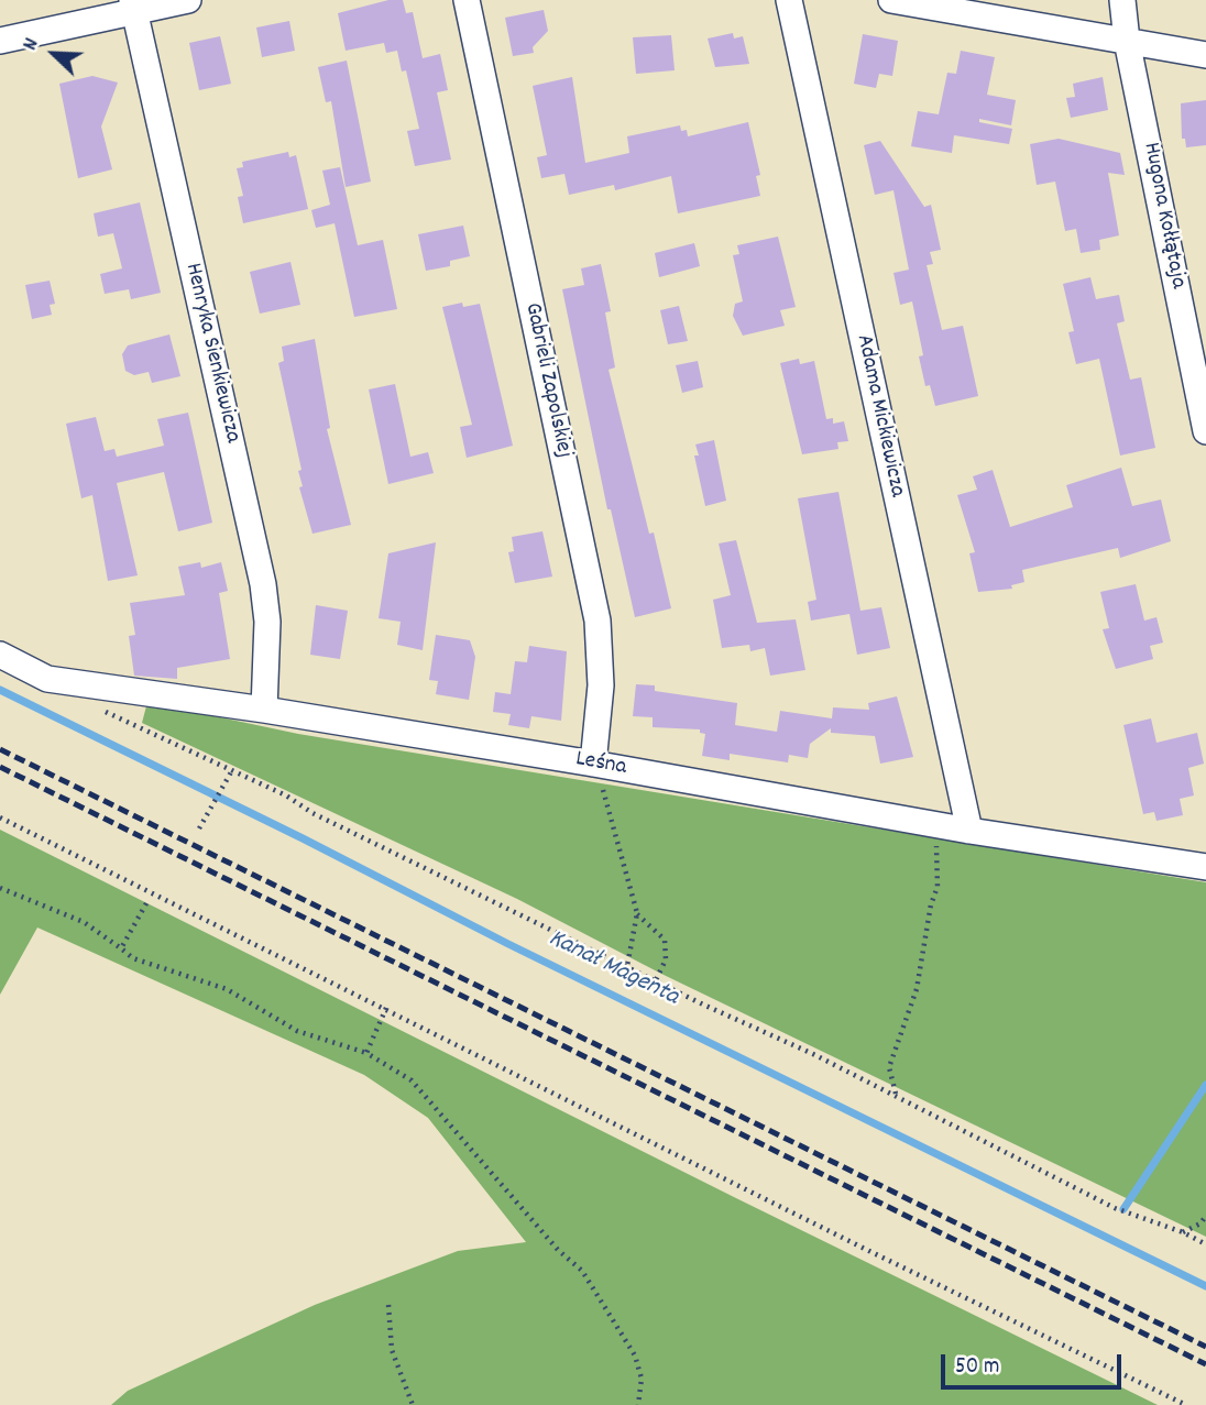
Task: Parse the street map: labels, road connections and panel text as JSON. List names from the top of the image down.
{
  "streets": {
    "street": [
      "Hugona Kołłątaja",
      "Henryka Sienkiewicza",
      "Gabrieli Zapolskiej",
      "Adama Mickiewicza",
      "Leśna"
    ]
  },
  "crossings": [
    ["Henryka Sienkiewicza", "Leśna"],
    ["Gabrieli Zapolskiej", "Leśna"],
    ["Adama Mickiewicza", "Leśna"]
  ],
  "water": ["Kanał Magenta"],
  "scale_bar": "50 m",
  "north": "top left"
}
